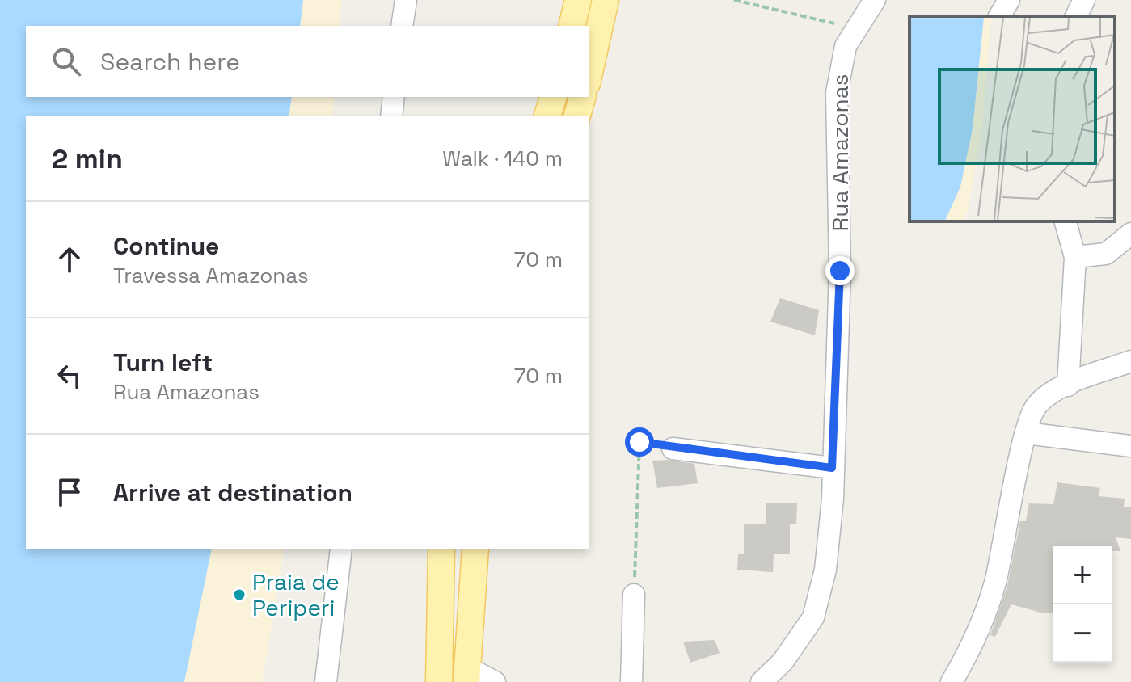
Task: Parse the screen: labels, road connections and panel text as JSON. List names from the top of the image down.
{
  "streets": {
    "street": ["Rua Amazonas"]
  },
  "places": ["Praia de Periperi"],
  "page": {
    "search": "Search here",
    "heading": ["2 min", "Walk · 140 m"],
    "list": [
      ["Continue", "Travessa Amazonas", "70 m"],
      ["Turn left", "Rua Amazonas", "70 m"],
      "Arrive at destination"
    ],
    "map_buttons": ["+", "−"]
  }
}
